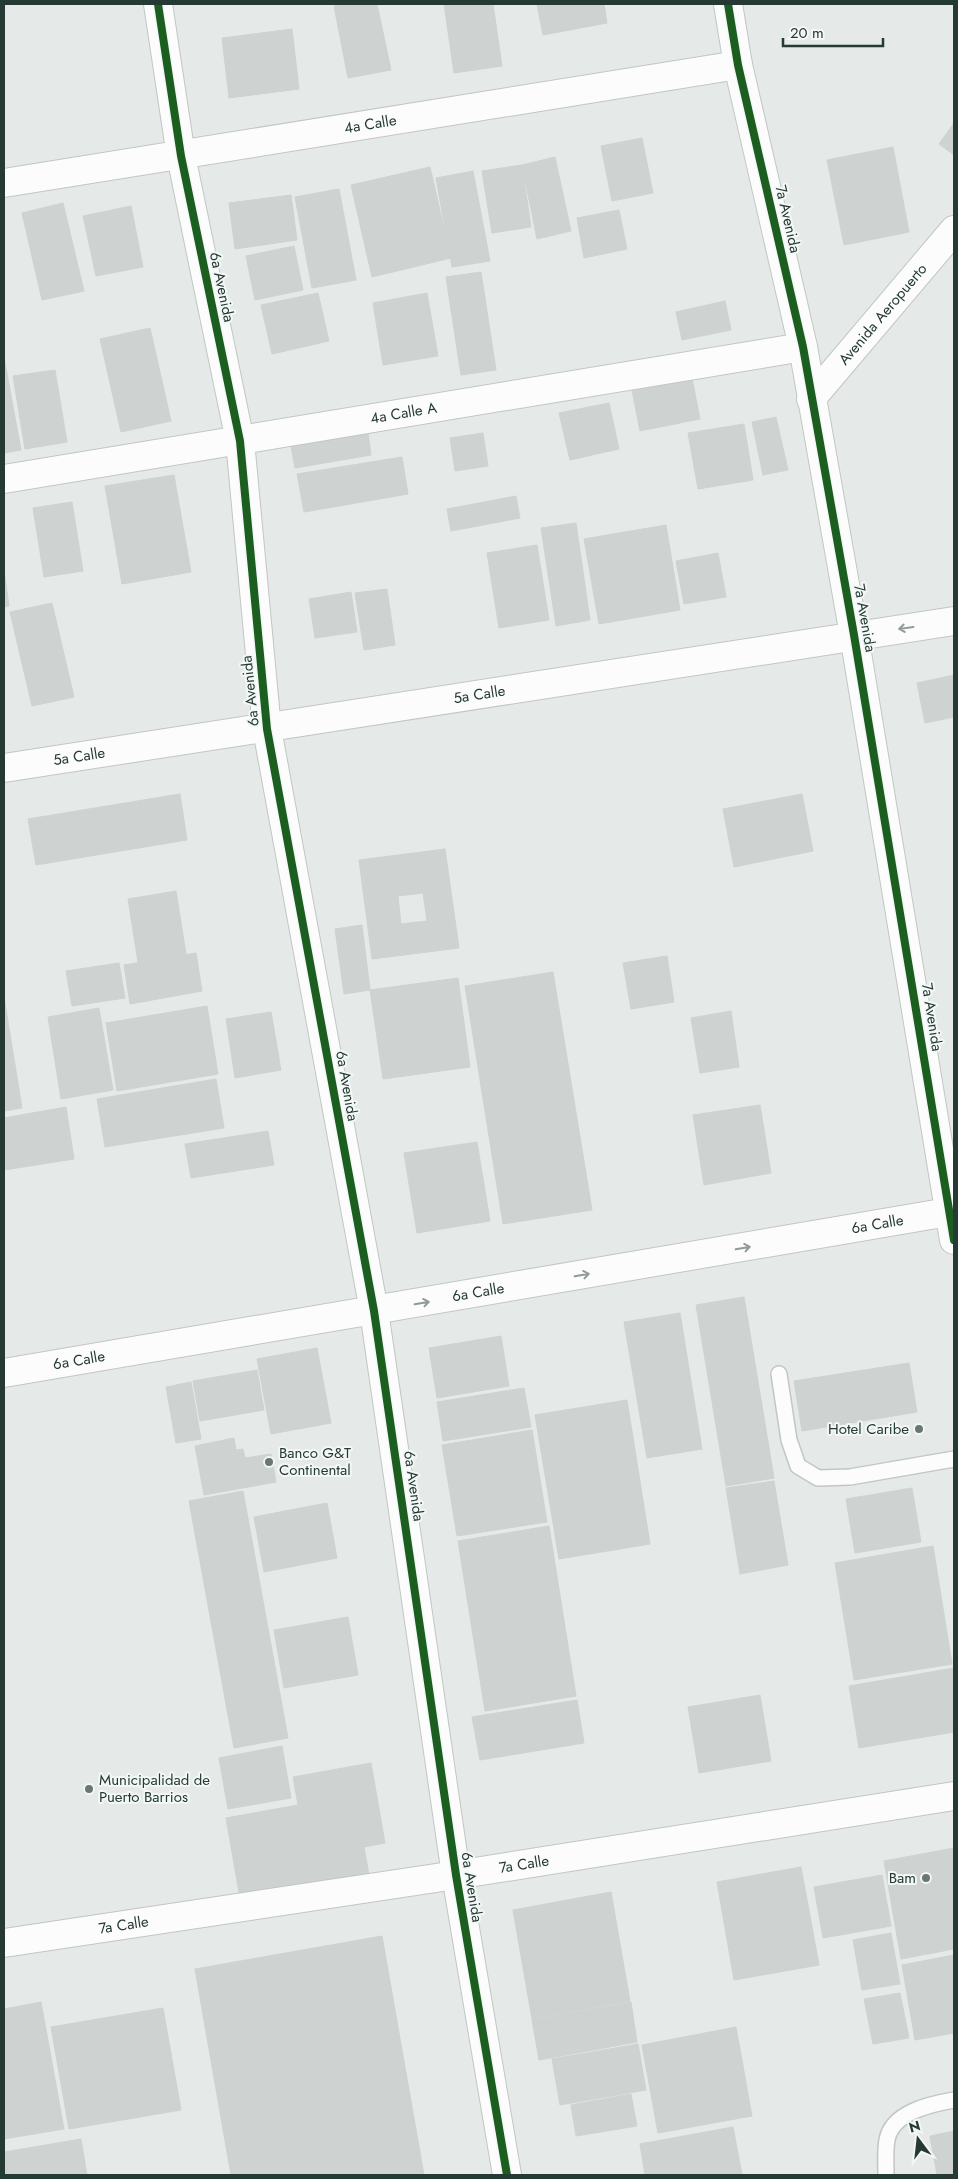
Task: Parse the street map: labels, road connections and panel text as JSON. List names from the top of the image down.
{
  "streets": {
    "street": [
      "4a Calle",
      "7a Avenida",
      "6a Avenida",
      "Avenida Aeropuerto",
      "4a Calle A",
      "5a Calle",
      "6a Calle",
      "7a Calle"
    ]
  },
  "crossings": [
    ["4a Calle", "7a Avenida"],
    ["4a Calle", "6a Avenida"],
    ["7a Avenida", "Avenida Aeropuerto"],
    ["7a Avenida", "4a Calle A"],
    ["7a Avenida", "5a Calle"],
    ["7a Avenida", "6a Calle"],
    ["6a Avenida", "4a Calle A"],
    ["6a Avenida", "5a Calle"],
    ["6a Avenida", "6a Calle"],
    ["6a Avenida", "7a Calle"]
  ],
  "one_way": ["6a Calle"],
  "places": [
    "Hotel Caribe",
    "Banco G&T Continental",
    "Municipalidad de Puerto Barrios",
    "Bam"
  ],
  "scale_bar": "20 m",
  "north": "top"
}
